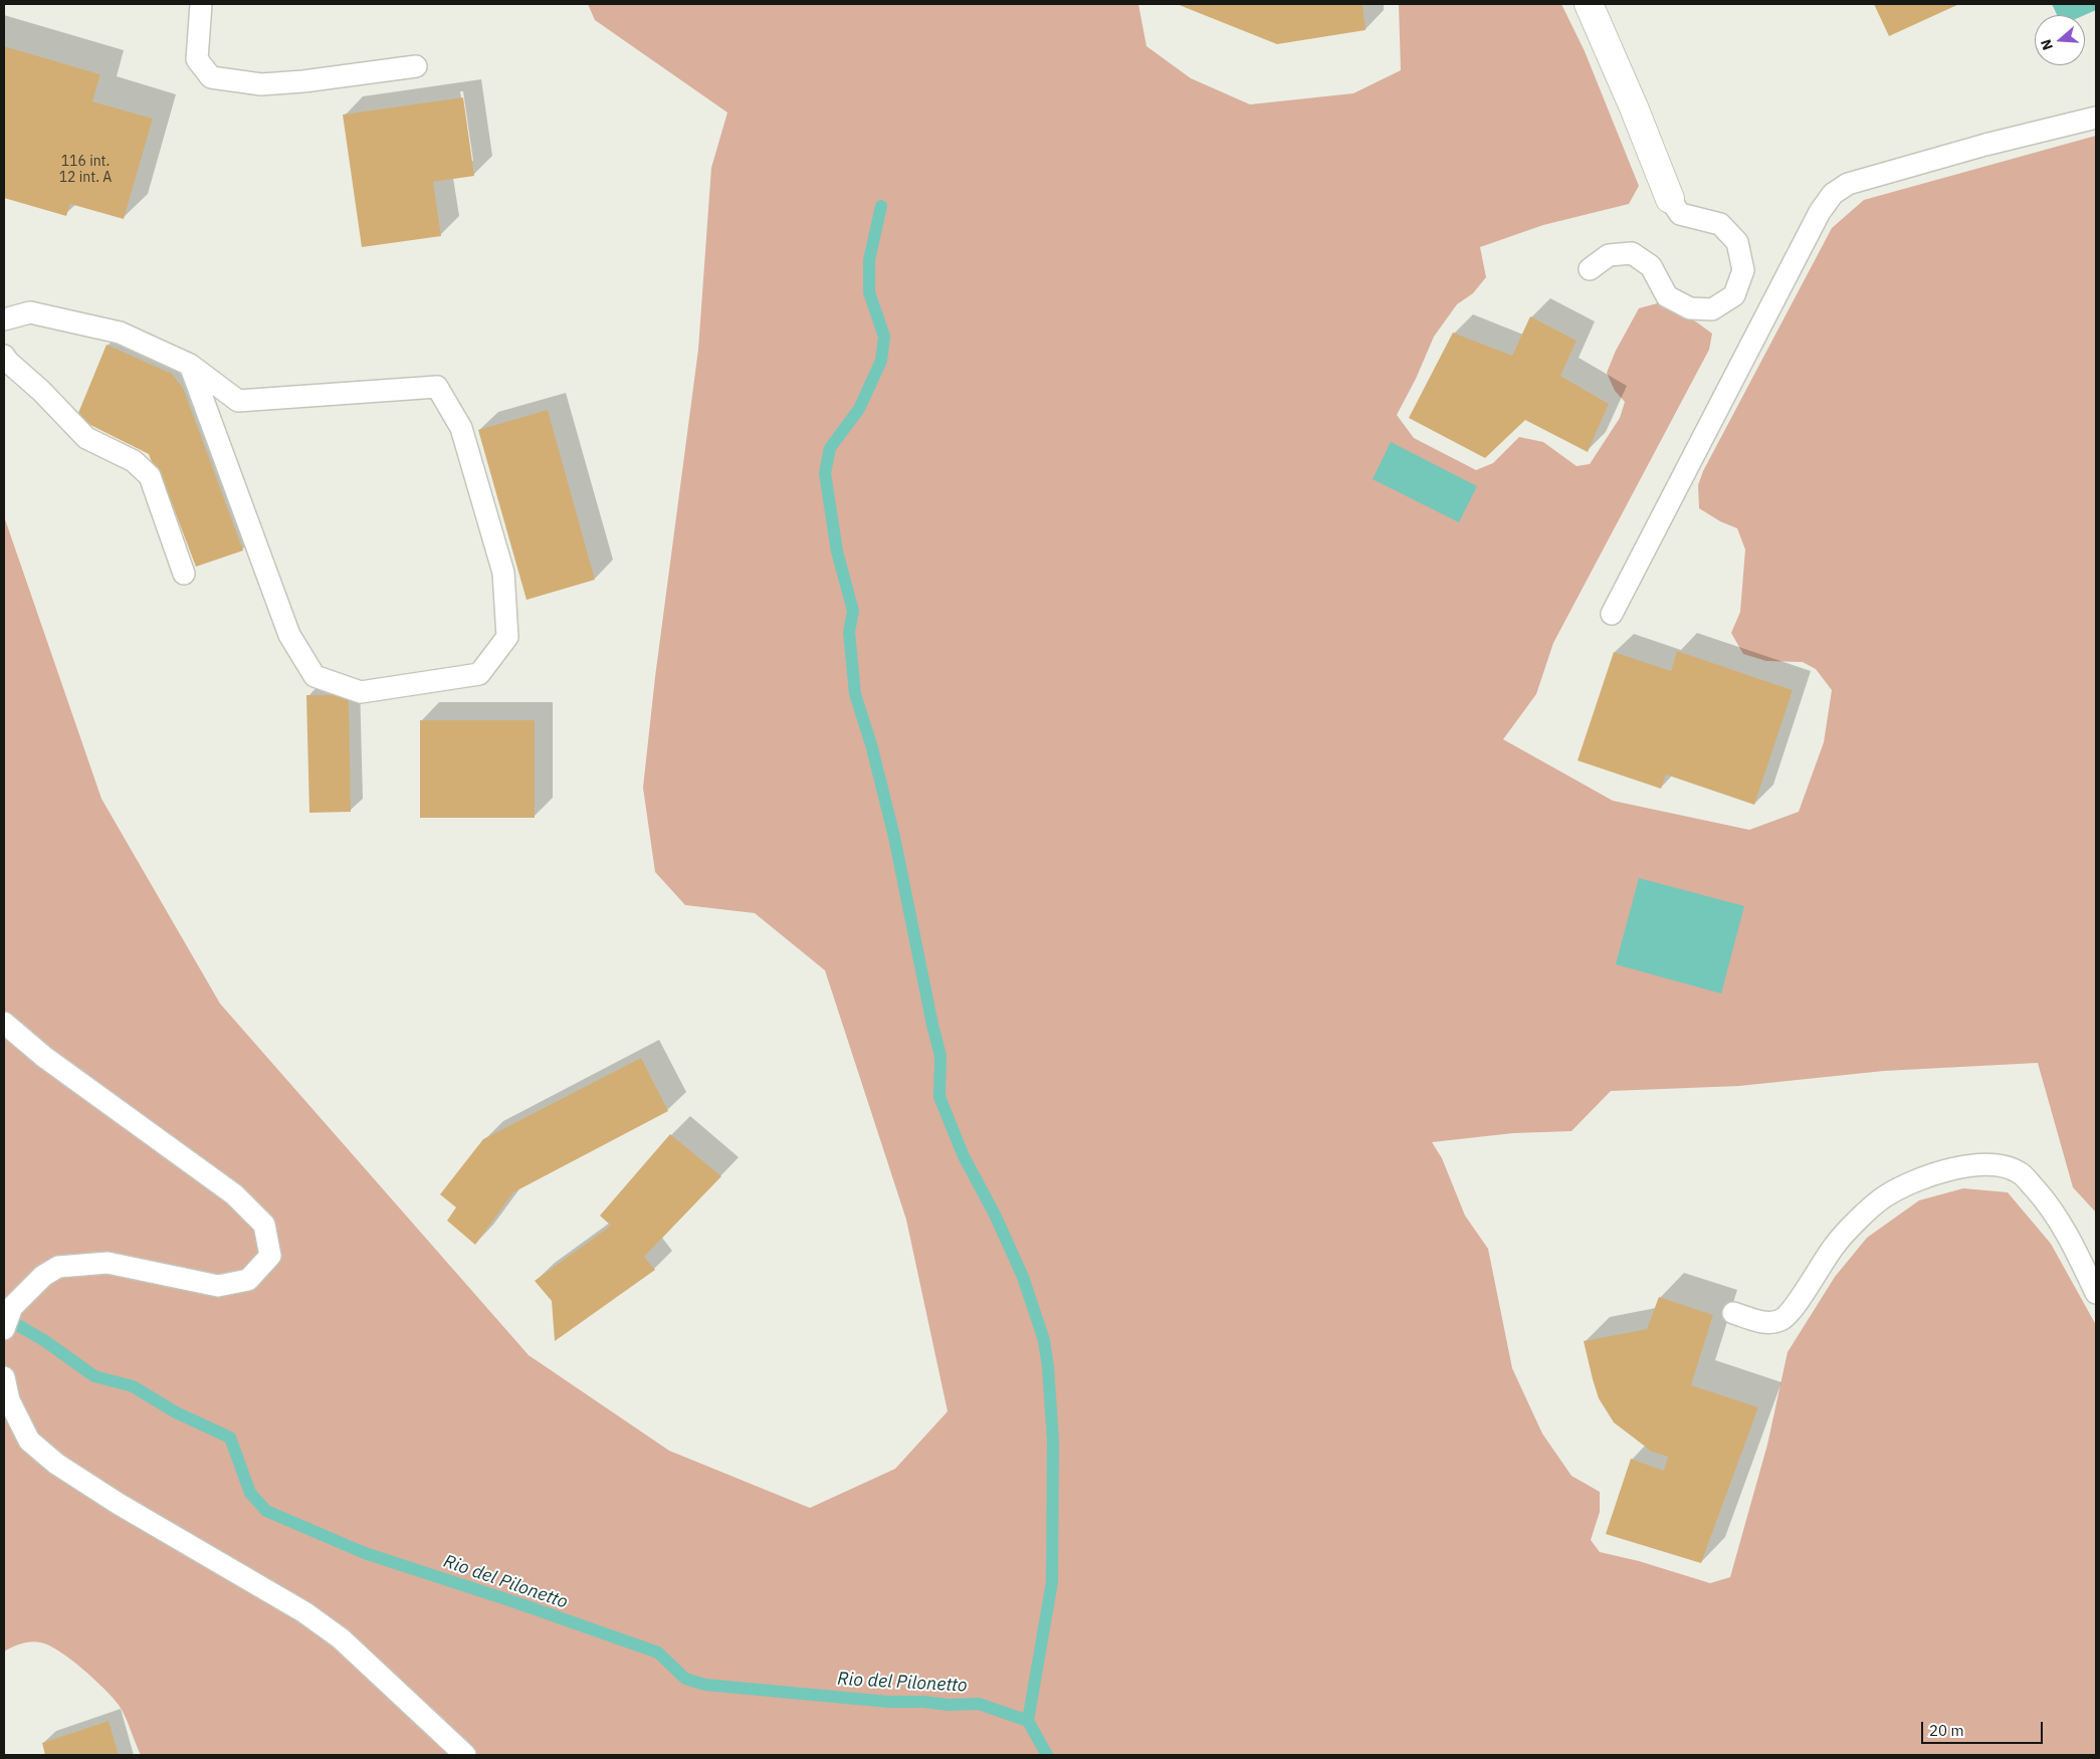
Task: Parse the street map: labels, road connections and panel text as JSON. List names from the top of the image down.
{
  "water": ["Rio del Pilonetto"],
  "house_numbers": ["116 int. 12 int. A"],
  "scale_bar": "20 m",
  "north": "left"
}
